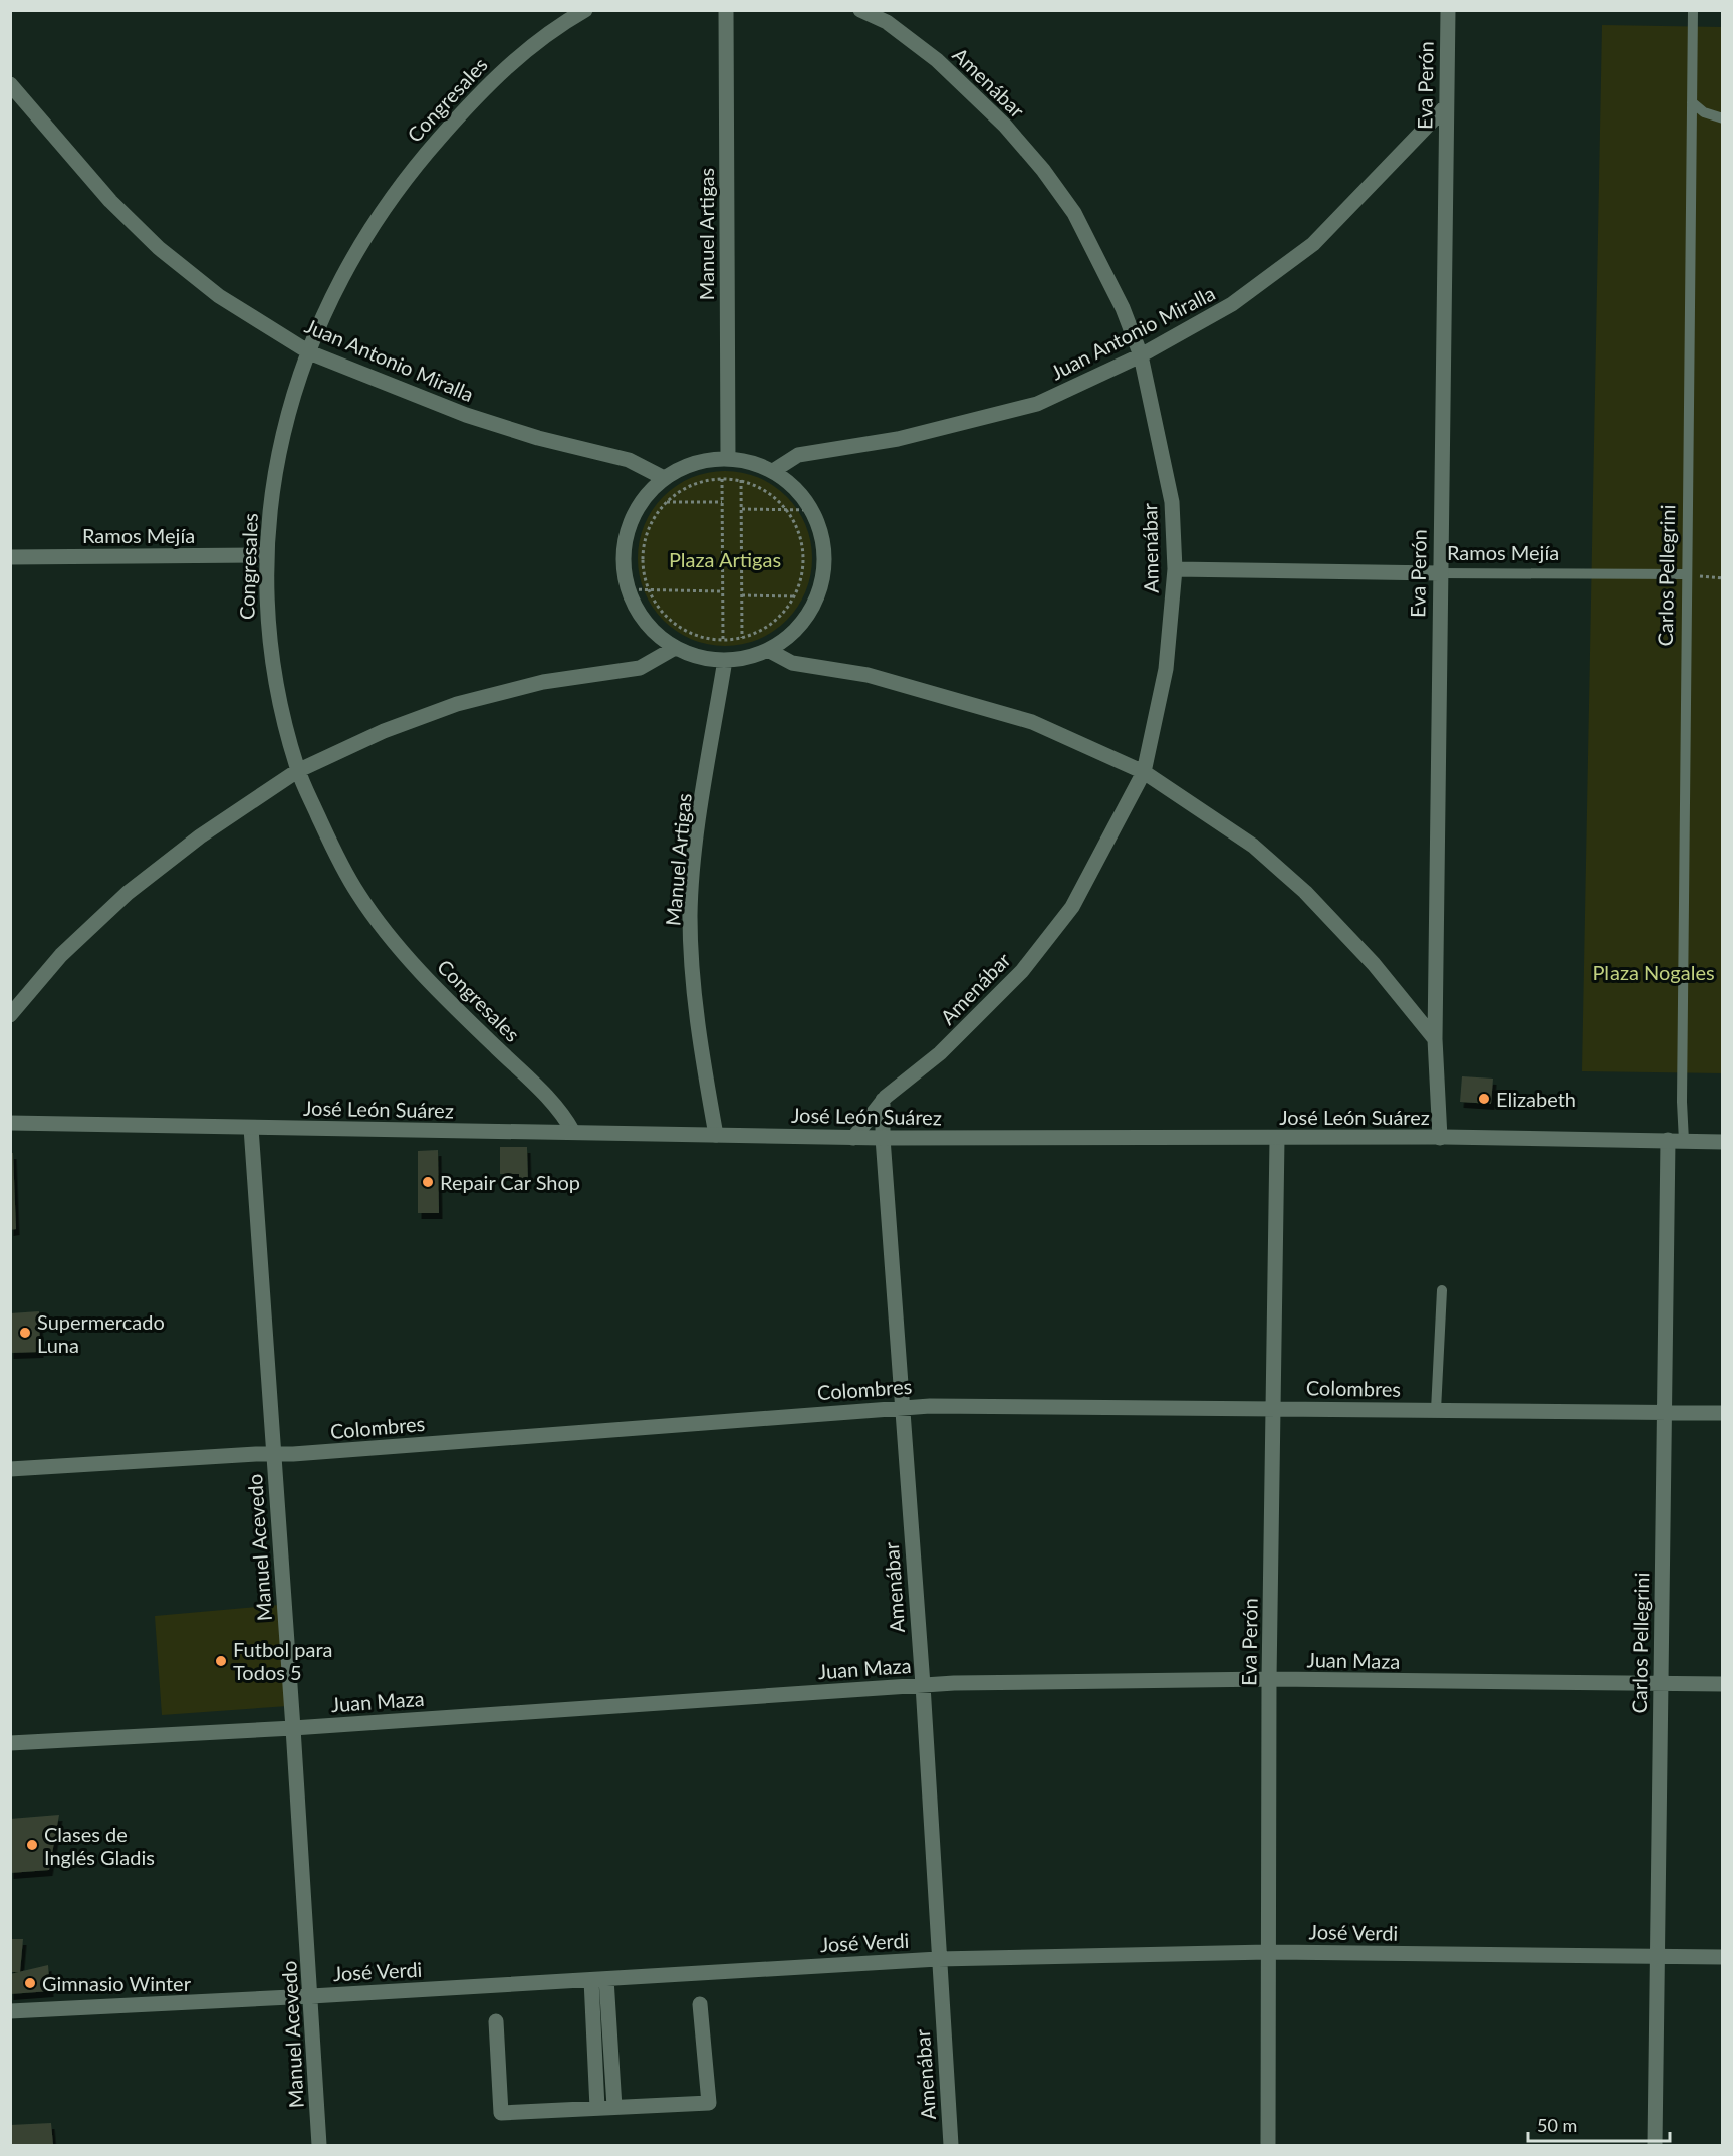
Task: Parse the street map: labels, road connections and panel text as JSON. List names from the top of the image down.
{
  "streets": {
    "street": [
      "Amenábar",
      "Eva Perón",
      "Congresales",
      "Manuel Artigas",
      "Juan Antonio Miralla",
      "Ramos Mejía",
      "Carlos Pellegrini",
      "José León Suárez",
      "Colombres",
      "Manuel Acevedo",
      "Juan Maza",
      "José Verdi"
    ]
  },
  "crossings": [
    ["Amenábar", "Juan Antonio Miralla"],
    ["Amenábar", "Ramos Mejía"],
    ["Amenábar", "José León Suárez"],
    ["Amenábar", "Colombres"],
    ["Amenábar", "Juan Maza"],
    ["Amenábar", "José Verdi"],
    ["Eva Perón", "Juan Antonio Miralla"],
    ["Eva Perón", "Ramos Mejía"],
    ["Eva Perón", "José León Suárez"],
    ["Eva Perón", "Colombres"],
    ["Eva Perón", "Juan Maza"],
    ["Eva Perón", "José Verdi"],
    ["Congresales", "Juan Antonio Miralla"],
    ["Congresales", "Ramos Mejía"],
    ["Congresales", "José León Suárez"],
    ["Manuel Artigas", "José León Suárez"],
    ["Ramos Mejía", "Carlos Pellegrini"],
    ["Carlos Pellegrini", "José León Suárez"],
    ["Carlos Pellegrini", "Colombres"],
    ["Carlos Pellegrini", "Juan Maza"],
    ["Carlos Pellegrini", "José Verdi"],
    ["José León Suárez", "Manuel Acevedo"],
    ["Colombres", "Manuel Acevedo"],
    ["Manuel Acevedo", "Juan Maza"],
    ["Manuel Acevedo", "José Verdi"]
  ],
  "parks": ["Plaza Artigas", "Plaza Nogales"],
  "places": [
    "Elizabeth",
    "Repair Car Shop",
    "Supermercado Luna",
    "Futbol para Todos 5",
    "Clases de Inglés Gladis",
    "Gimnasio Winter"
  ],
  "scale_bar": "50 m"
}
